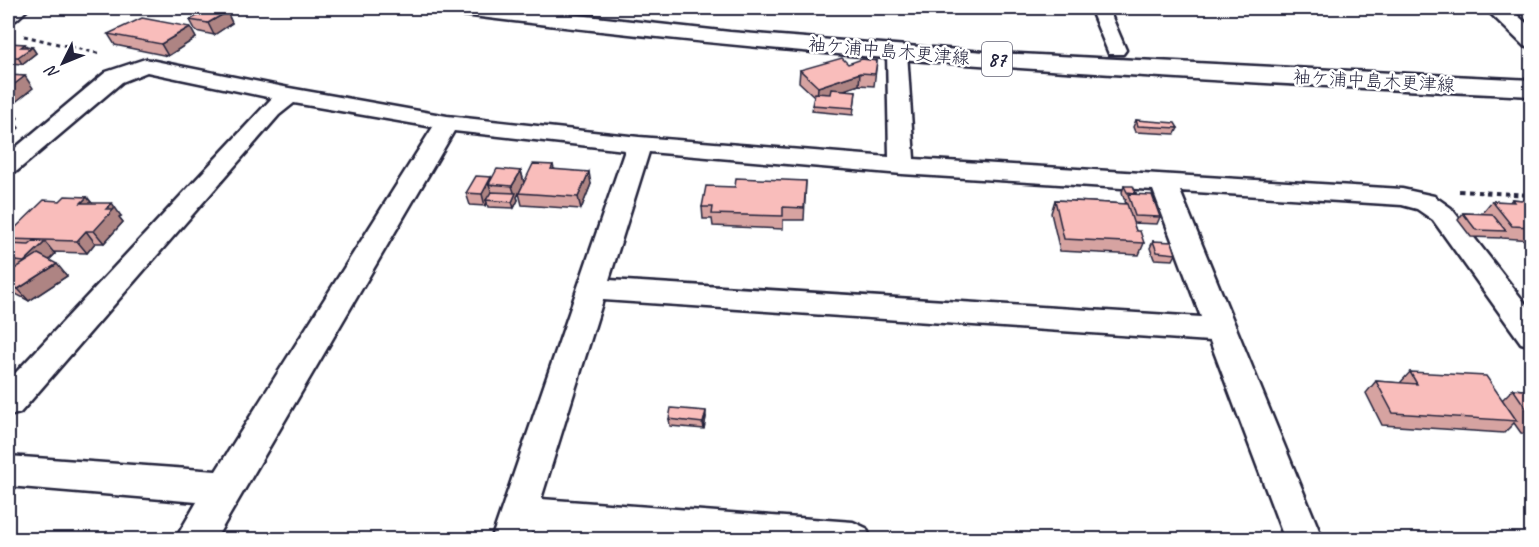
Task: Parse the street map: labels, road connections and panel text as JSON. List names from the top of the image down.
{
  "streets": {
    "main road": ["袖ケ浦中島木更津線", "87"]
  },
  "north": "bottom left"
}
